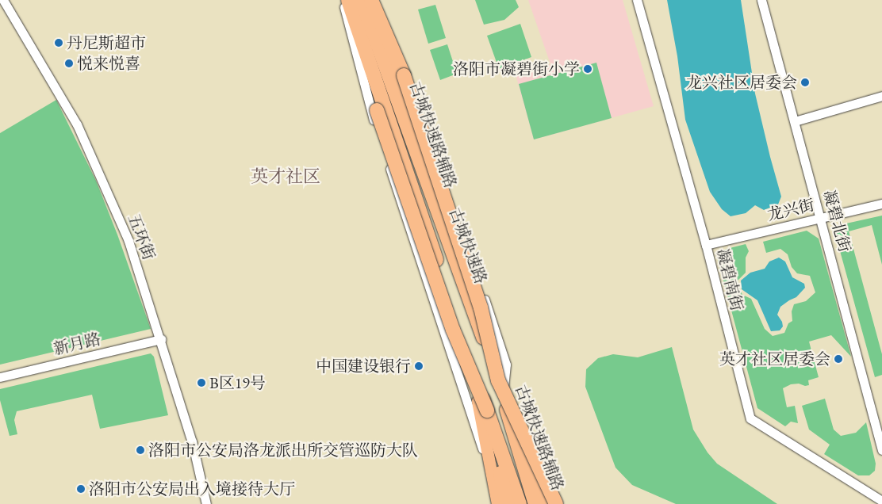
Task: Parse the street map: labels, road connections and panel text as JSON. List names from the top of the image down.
{
  "streets": {
    "highway": ["古城快速路"],
    "main road": ["古城快速路辅路"],
    "street": [
      "龙兴街",
      "凝碧北街",
      "五环街",
      "凝碧南街",
      "新月路"
    ]
  },
  "crossings": [
    ["古城快速路辅路", "古城快速路"],
    ["龙兴街", "凝碧北街"],
    ["龙兴街", "凝碧南街"],
    ["五环街", "新月路"]
  ],
  "districts": ["英才社区"],
  "places": [
    "丹尼斯超市",
    "悦来悦喜",
    "洛阳市凝碧街小学",
    "龙兴社区居委会",
    "英才社区居委会",
    "中国建设银行",
    "B区19号",
    "洛阳市公安局洛龙派出所交管巡防大队",
    "洛阳市公安局出入境接待大厅"
  ]
}
